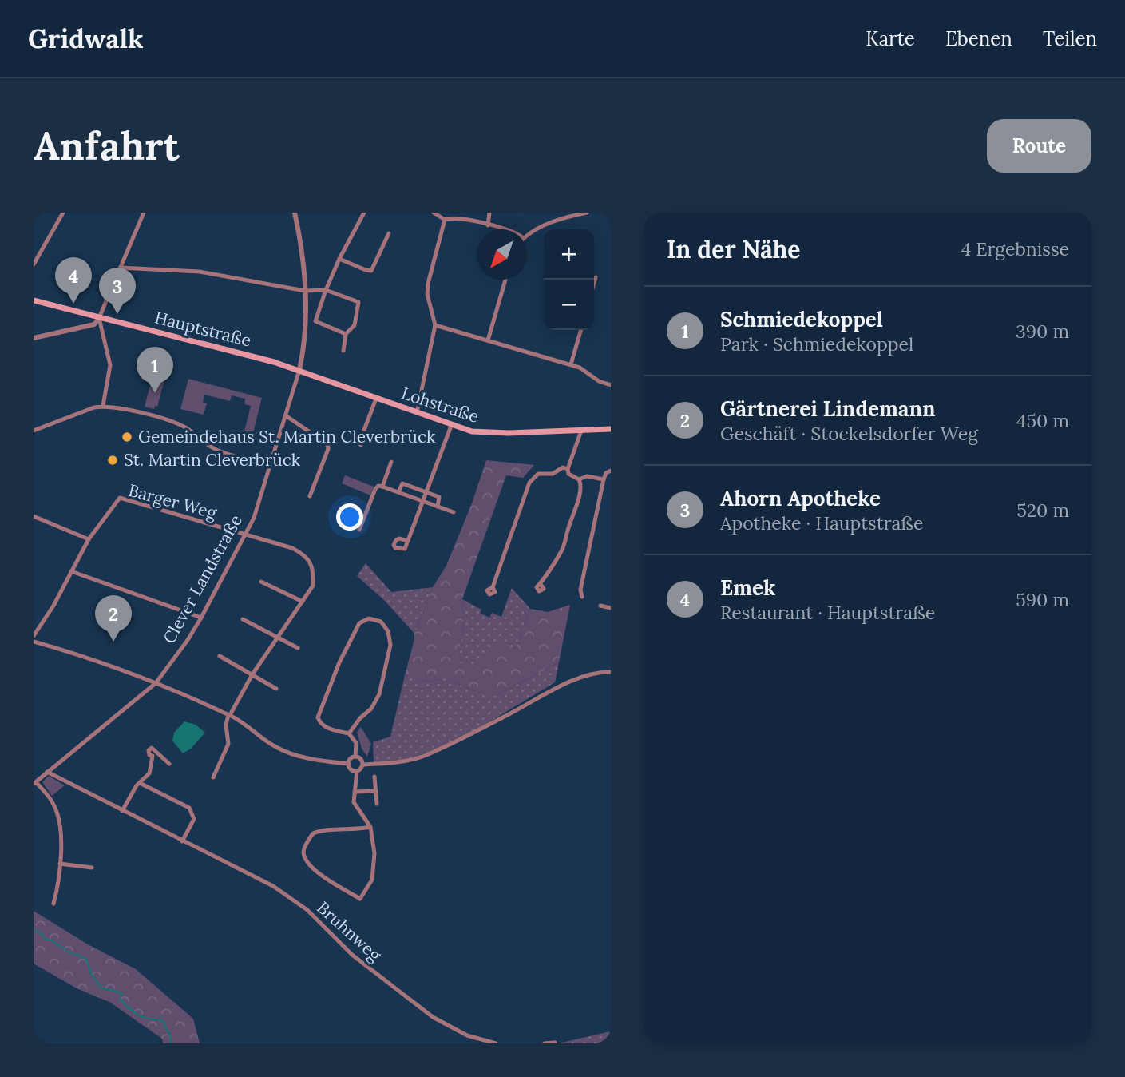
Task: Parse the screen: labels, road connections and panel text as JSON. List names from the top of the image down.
{
  "streets": {
    "main road": ["Hauptstraße", "Lohstraße"],
    "street": ["Barger Weg", "Clever Landstraße", "Bruhnweg"]
  },
  "crossings": [
    ["Hauptstraße", "Lohstraße"],
    ["Hauptstraße", "Clever Landstraße"],
    ["Lohstraße", "Clever Landstraße"],
    ["Barger Weg", "Clever Landstraße"],
    ["Clever Landstraße", "Bruhnweg"]
  ],
  "places": ["Gemeindehaus St. Martin Cleverbrück", "St. Martin Cleverbrück"],
  "north": "bottom left",
  "page": {
    "header": "Gridwalk",
    "nav": ["Karte", "Ebenen", "Teilen"],
    "buttons": "Route",
    "title": "Anfahrt",
    "heading": ["In der Nähe", "4 Ergebnisse"],
    "map_buttons": ["+", "−"],
    "pins": [
      "4",
      "3",
      "1",
      "2"
    ],
    "list": [
      {
        "mark": "1",
        "name": "Schmiedekoppel",
        "note": "Park · Schmiedekoppel",
        "value": "390 m"
      },
      {
        "mark": "2",
        "name": "Gärtnerei Lindemann",
        "note": "Geschäft · Stockelsdorfer Weg",
        "value": "450 m"
      },
      {
        "mark": "3",
        "name": "Ahorn Apotheke",
        "note": "Apotheke · Hauptstraße",
        "value": "520 m"
      },
      {
        "mark": "4",
        "name": "Emek",
        "note": "Restaurant · Hauptstraße",
        "value": "590 m"
      }
    ]
  }
}
